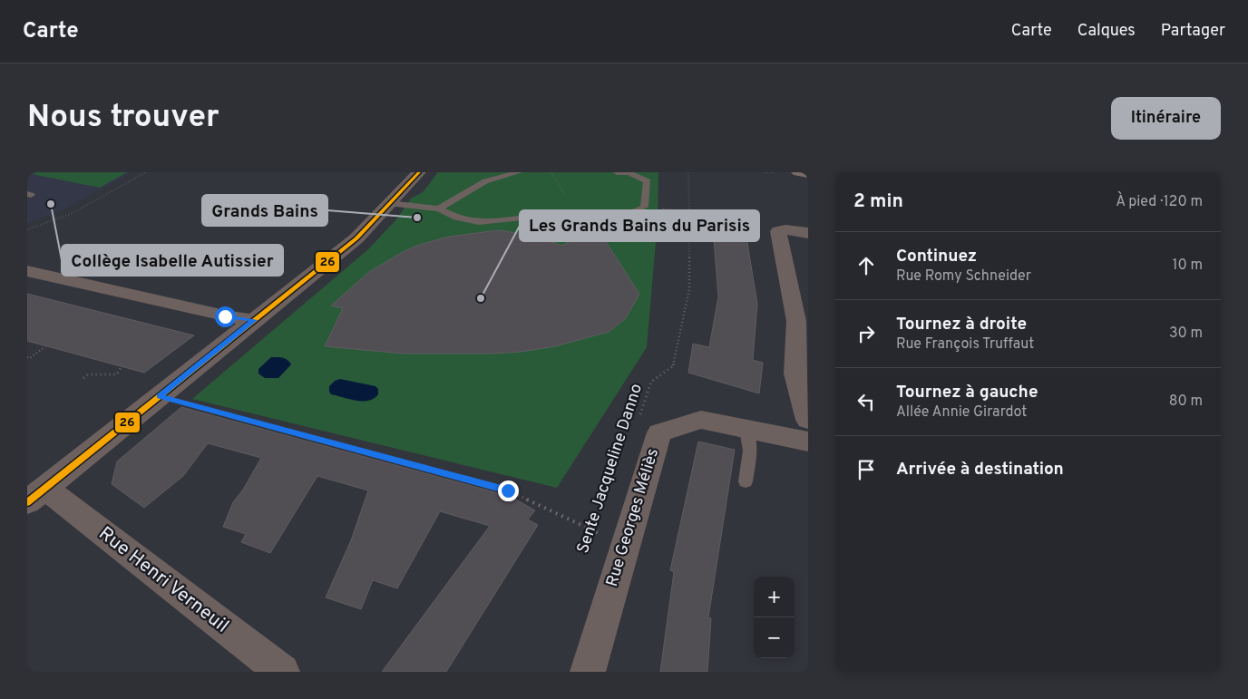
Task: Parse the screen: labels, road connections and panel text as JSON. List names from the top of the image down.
{
  "streets": {
    "street": ["Rue Georges Méliès", "Rue Henri Verneuil"],
    "path": ["Sente Jacqueline Danno"]
  },
  "places": ["Collège Isabelle Autissier", "Grands Bains", "Les Grands Bains du Parisis"],
  "lines": ["transit line 26"],
  "page": {
    "header": "Carte",
    "nav": ["Carte", "Calques", "Partager"],
    "buttons": "Itinéraire",
    "title": "Nous trouver",
    "heading": ["2 min", "À pied · 120 m"],
    "list": [
      ["Continuez", "Rue Romy Schneider", "10 m"],
      ["Tournez à droite", "Rue François Truffaut", "30 m"],
      ["Tournez à gauche", "Allée Annie Girardot", "80 m"],
      "Arrivée à destination"
    ],
    "map_buttons": ["+", "−"]
  }
}
